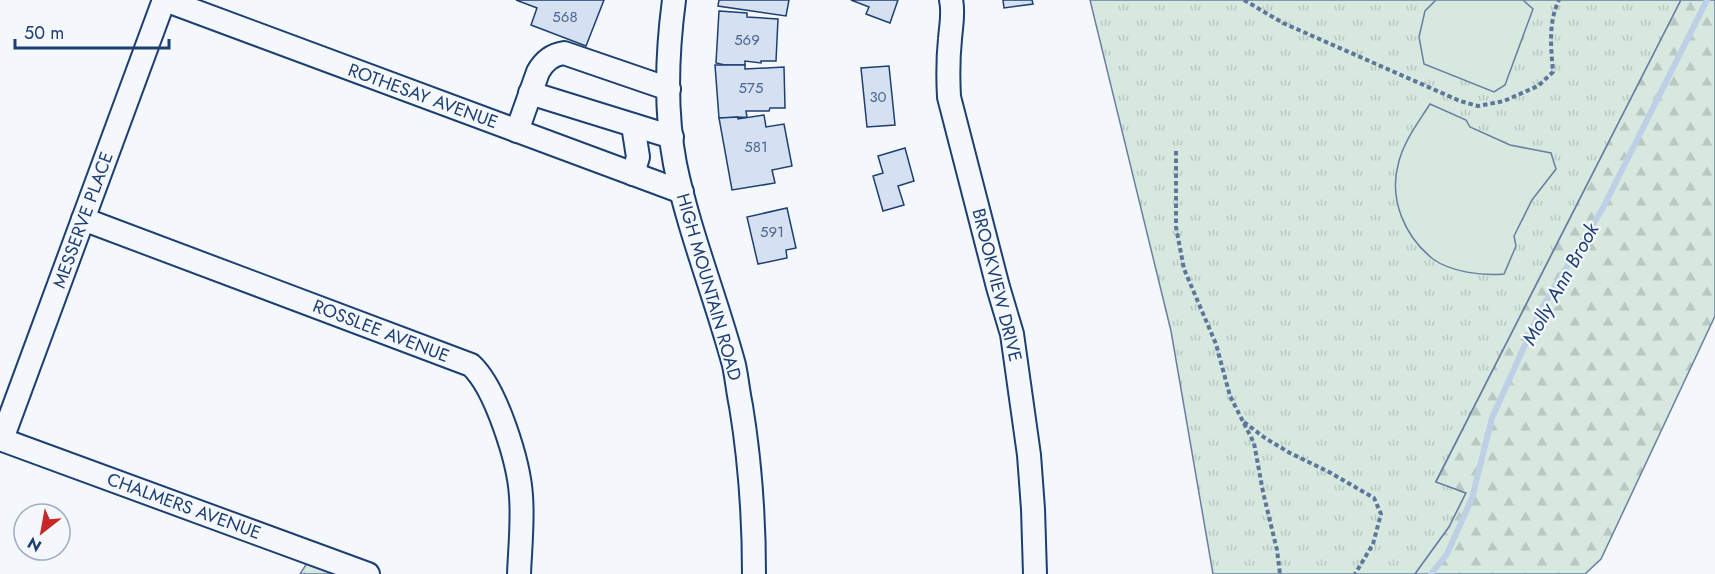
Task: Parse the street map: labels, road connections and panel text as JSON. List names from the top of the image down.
{
  "streets": {
    "street": [
      "ROTHESAY AVENUE",
      "MESSERVE PLACE",
      "BROOKVIEW DRIVE",
      "HIGH MOUNTAIN ROAD",
      "ROSSLEE AVENUE",
      "CHALMERS AVENUE"
    ]
  },
  "crossings": [
    ["ROTHESAY AVENUE", "MESSERVE PLACE"],
    ["ROTHESAY AVENUE", "HIGH MOUNTAIN ROAD"],
    ["MESSERVE PLACE", "ROSSLEE AVENUE"],
    ["MESSERVE PLACE", "CHALMERS AVENUE"]
  ],
  "water": ["Molly Ann Brook"],
  "house_numbers": [
    "568",
    "569",
    "575",
    "30",
    "581",
    "591"
  ],
  "scale_bar": "50 m",
  "north": "bottom left"
}
